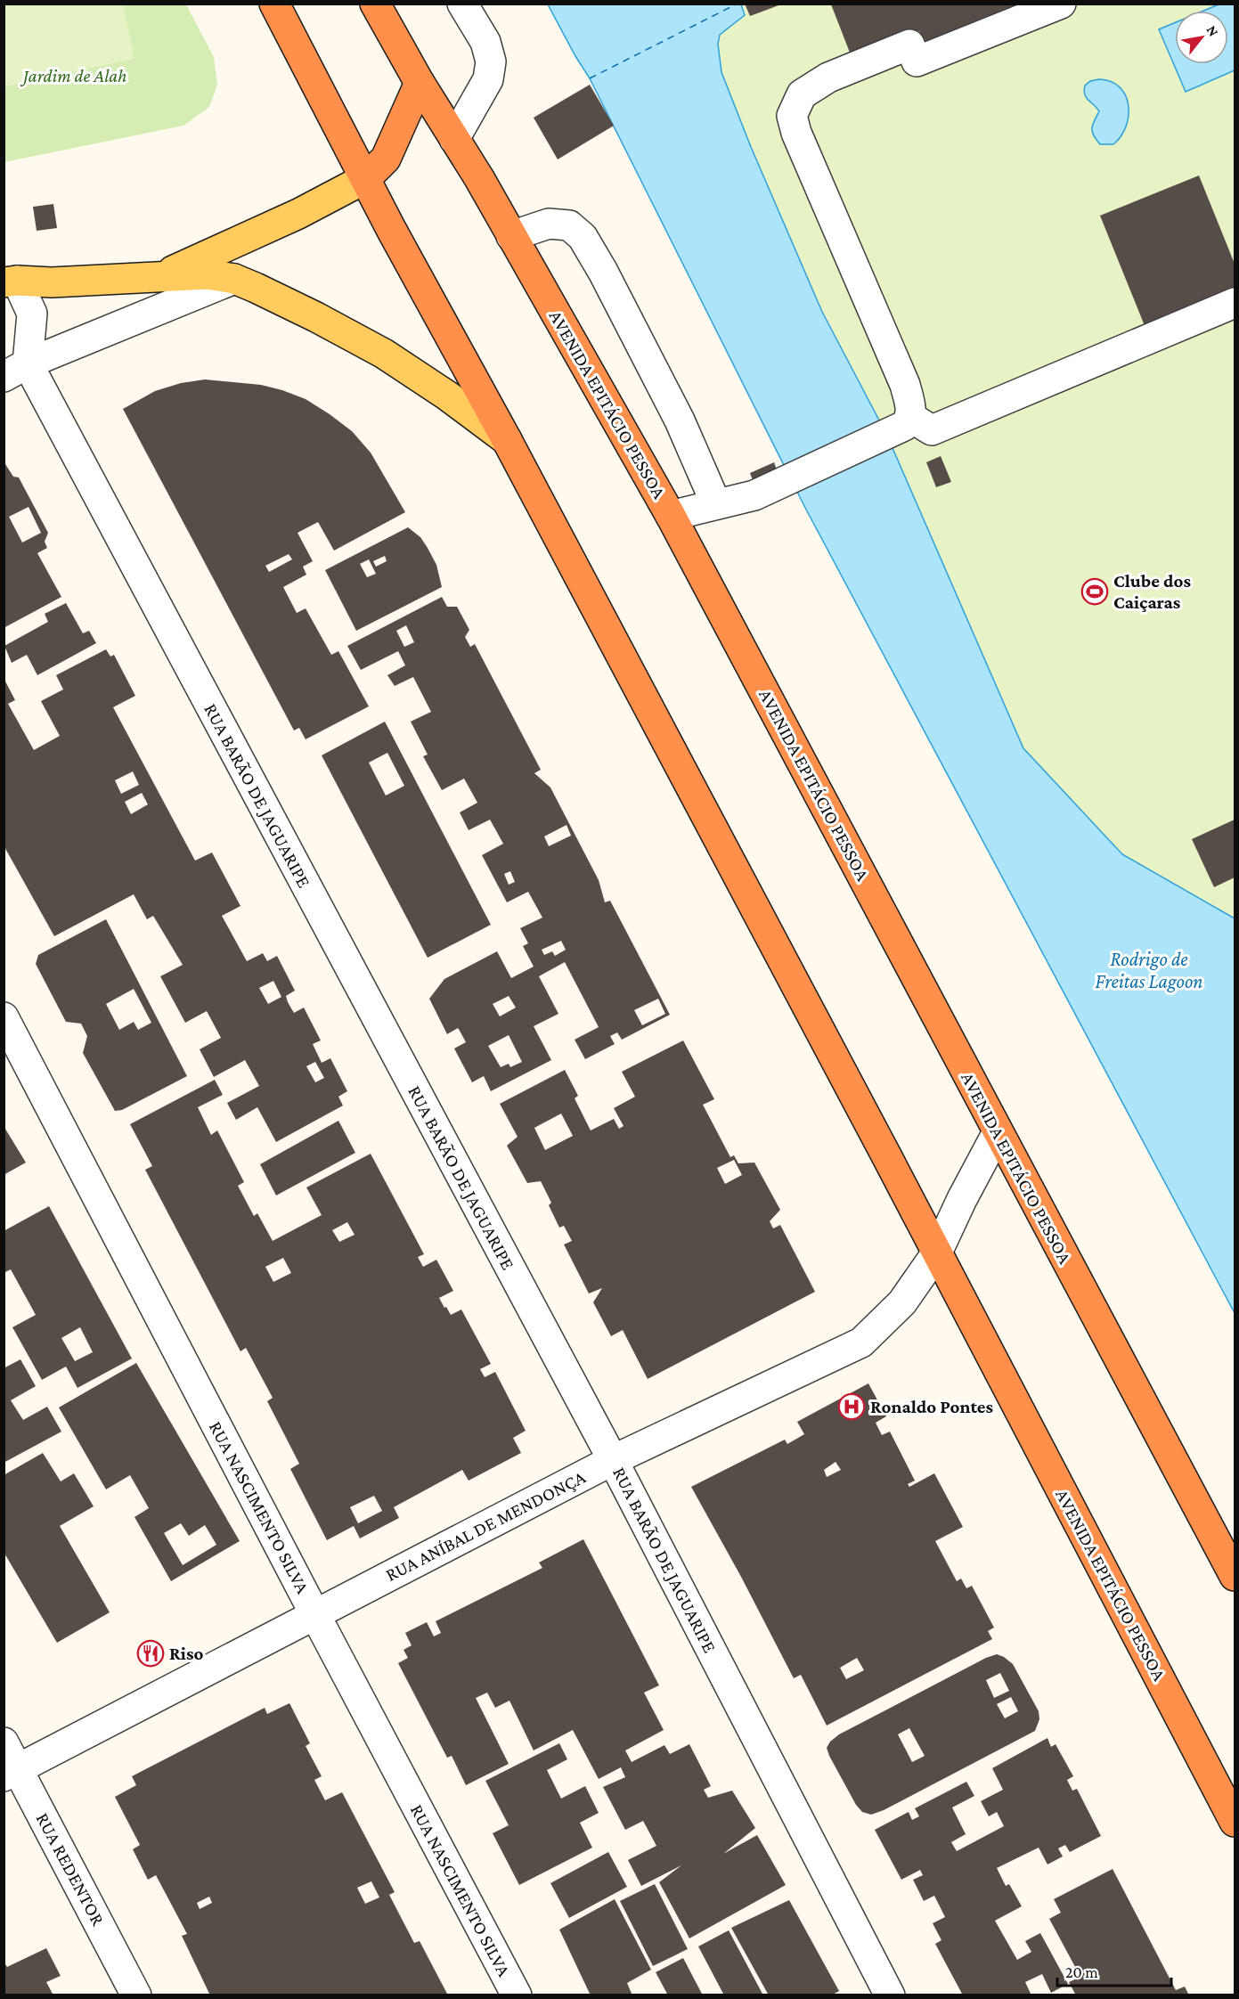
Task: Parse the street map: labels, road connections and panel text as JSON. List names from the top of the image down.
{
  "streets": {
    "highway": ["AVENIDA EPITÁCIO PESSOA"],
    "street": [
      "RUA BARÃO DE JAGUARIPE",
      "RUA NASCIMENTO SILVA",
      "RUA ANÍBAL DE MENDONÇA",
      "RUA REDENTOR"
    ]
  },
  "crossings": [
    ["AVENIDA EPITÁCIO PESSOA", "RUA ANÍBAL DE MENDONÇA"],
    ["RUA BARÃO DE JAGUARIPE", "RUA ANÍBAL DE MENDONÇA"],
    ["RUA NASCIMENTO SILVA", "RUA ANÍBAL DE MENDONÇA"],
    ["RUA ANÍBAL DE MENDONÇA", "RUA REDENTOR"]
  ],
  "water": ["Rodrigo de Freitas Lagoon"],
  "parks": ["Jardim de Alah"],
  "places": {
    "sports": ["Clube dos Caiçaras"],
    "hospital": ["Ronaldo Pontes"],
    "restaurant": ["Riso"]
  },
  "scale_bar": "20 m",
  "north": "top right"
}
